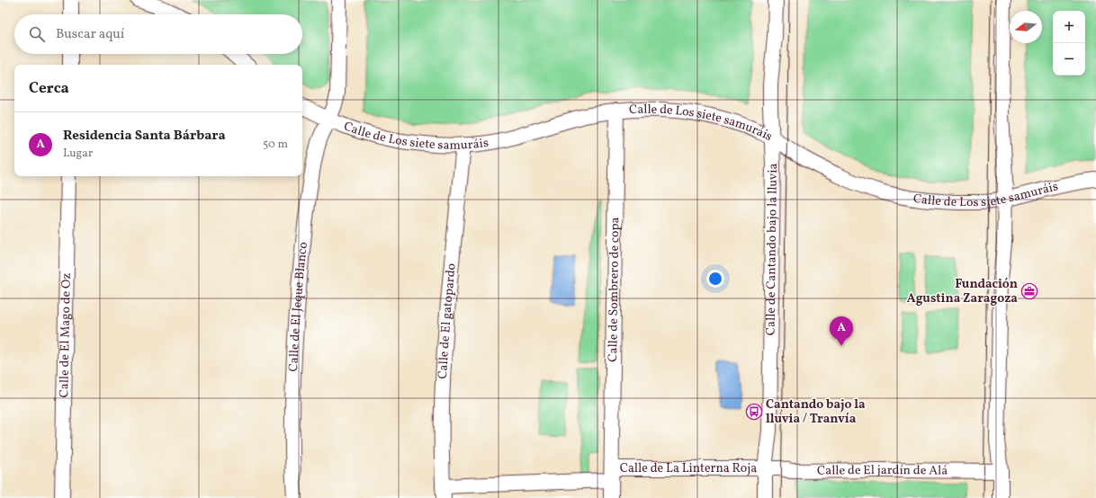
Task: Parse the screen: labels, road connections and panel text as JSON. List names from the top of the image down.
{
  "streets": {
    "street": [
      "Calle de Los siete samuráis",
      "Calle de Cantando bajo la lluvia",
      "Calle de Sombrero de copa",
      "Calle de El Jeque Blanco",
      "Calle de El gatopardo",
      "Calle de El Mago de Oz",
      "Calle de La Linterna Roja",
      "Calle de El jardín de Alá"
    ]
  },
  "crossings": [
    ["Calle de Los siete samuráis", "Calle de Cantando bajo la lluvia"],
    ["Calle de Los siete samuráis", "Calle de Sombrero de copa"],
    ["Calle de Los siete samuráis", "Calle de El Jeque Blanco"],
    ["Calle de Los siete samuráis", "Calle de El gatopardo"],
    ["Calle de Cantando bajo la lluvia", "Calle de La Linterna Roja"],
    ["Calle de Cantando bajo la lluvia", "Calle de El jardín de Alá"],
    ["Calle de Sombrero de copa", "Calle de La Linterna Roja"],
    ["Calle de El gatopardo", "Calle de La Linterna Roja"],
    ["Calle de La Linterna Roja", "Calle de El jardín de Alá"]
  ],
  "places": {
    "office": ["Fundación Agustina Zaragoza"],
    "bus stop": ["Cantando bajo la lluvia / Tranvía"]
  },
  "north": "left",
  "page": {
    "map_buttons": ["+", "−"],
    "search": "Buscar aquí",
    "heading": "Cerca",
    "list": [
      {
        "mark": "A",
        "name": "Residencia Santa Bárbara",
        "note": "Lugar",
        "value": "50 m"
      }
    ],
    "pins": "A"
  }
}
